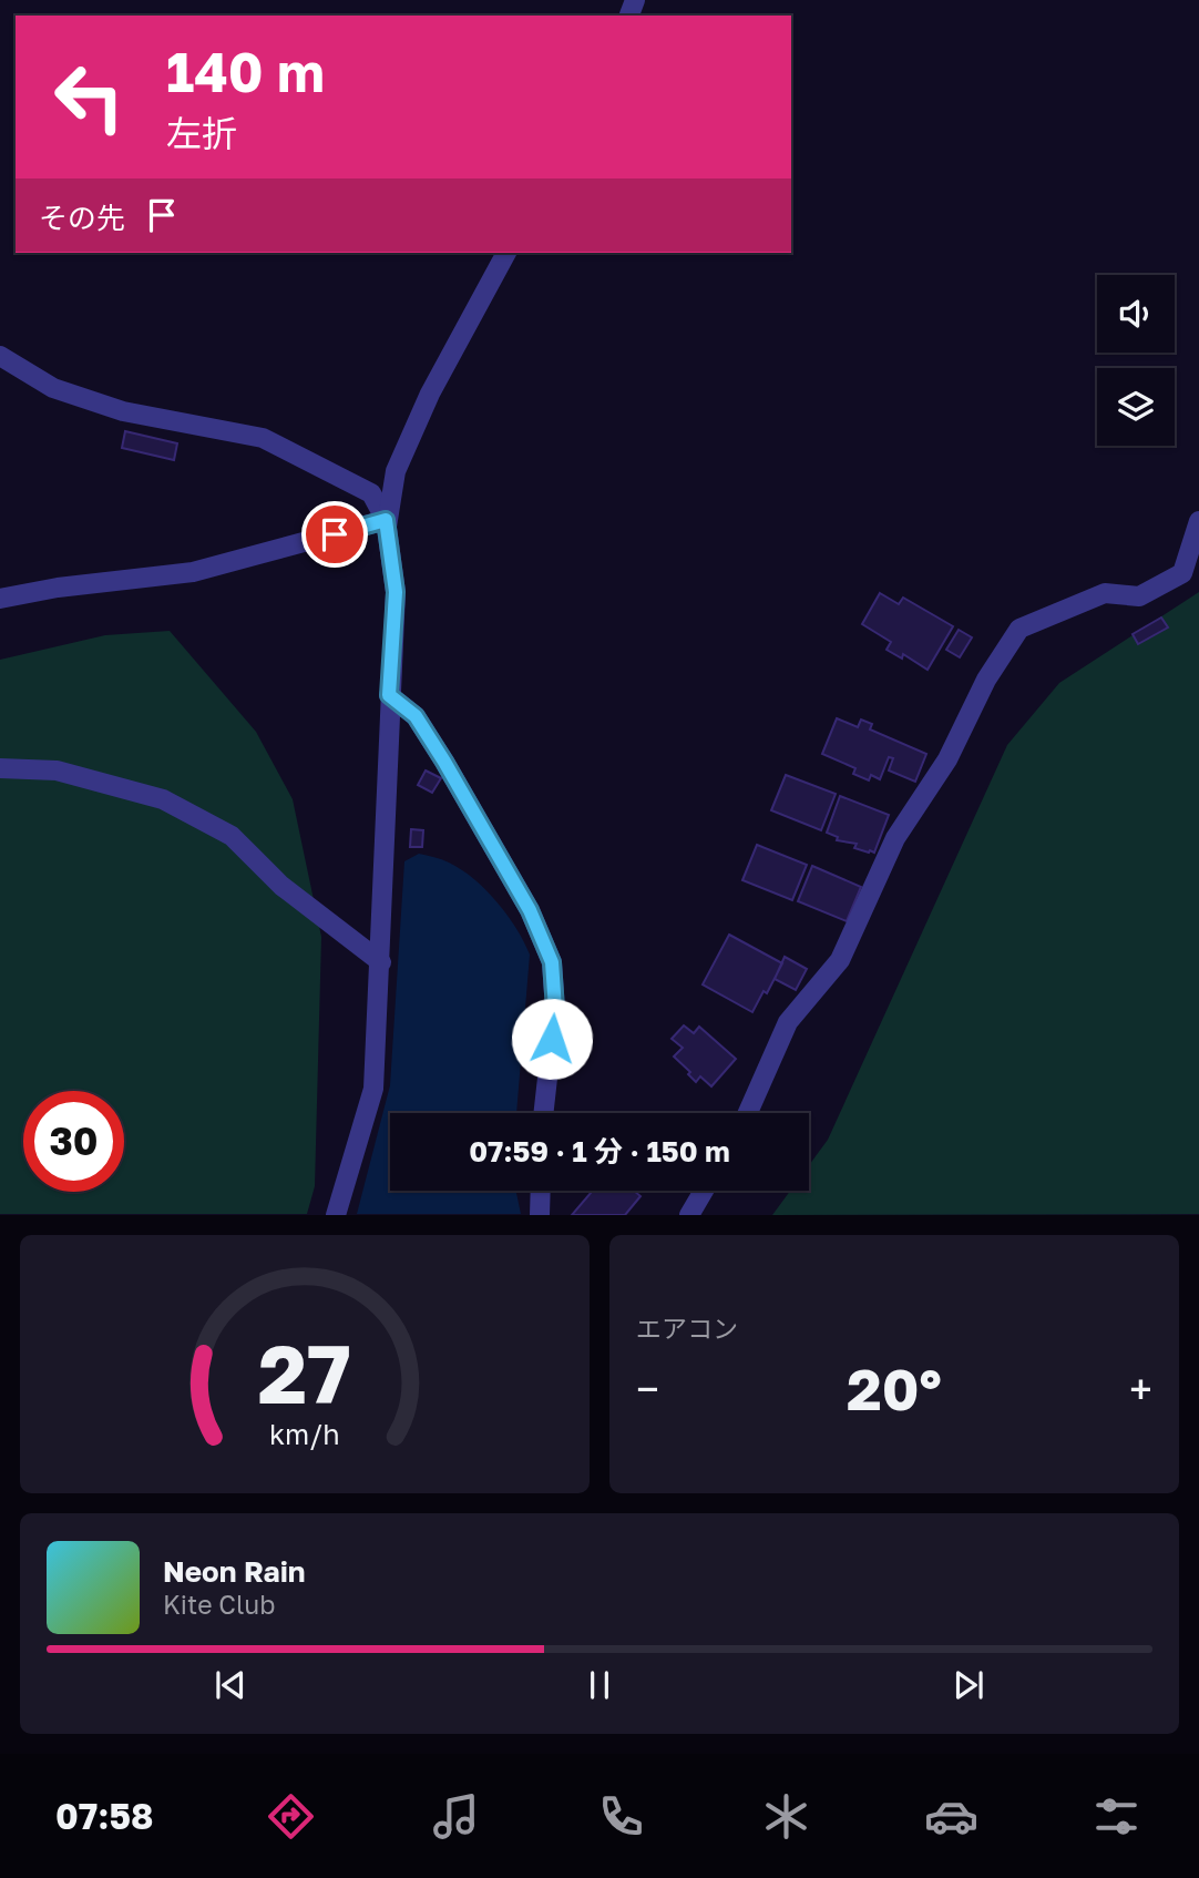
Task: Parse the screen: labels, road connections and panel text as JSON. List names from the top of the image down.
{
  "page": {
    "turn": ["140 m", "左折"],
    "then": "その先",
    "limit": "30",
    "trip": "07:59 · 1 分 · 150 m",
    "tile": "エアコン",
    "heat": ["−", "20°", "+"],
    "song": ["Neon Rain", "Kite Club"],
    "tabs": "07:58",
    "gauge": ["27", "km/h"]
  }
}
